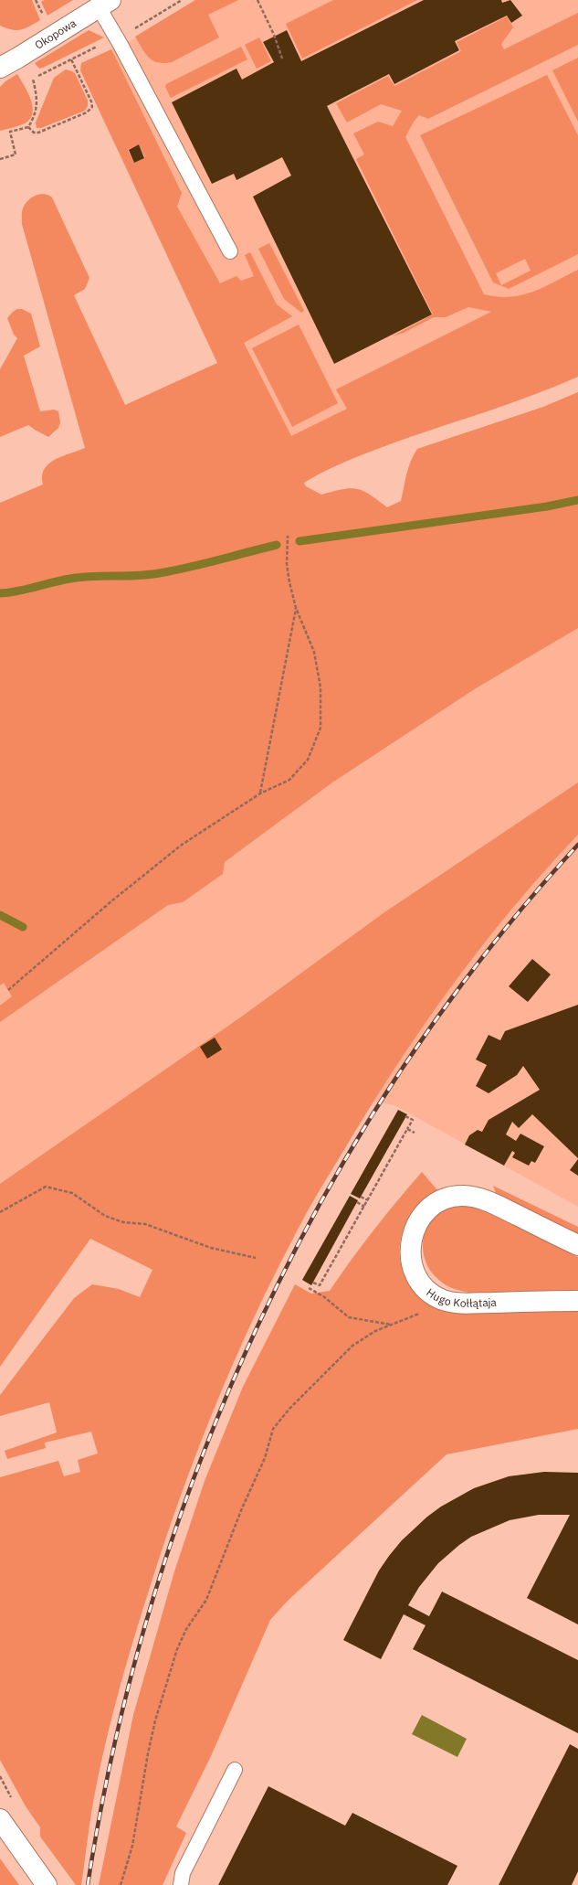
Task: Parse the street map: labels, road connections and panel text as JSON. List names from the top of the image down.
{
  "streets": {
    "street": ["Okopowa", "Hugo Kołłątaja"]
  }
}
